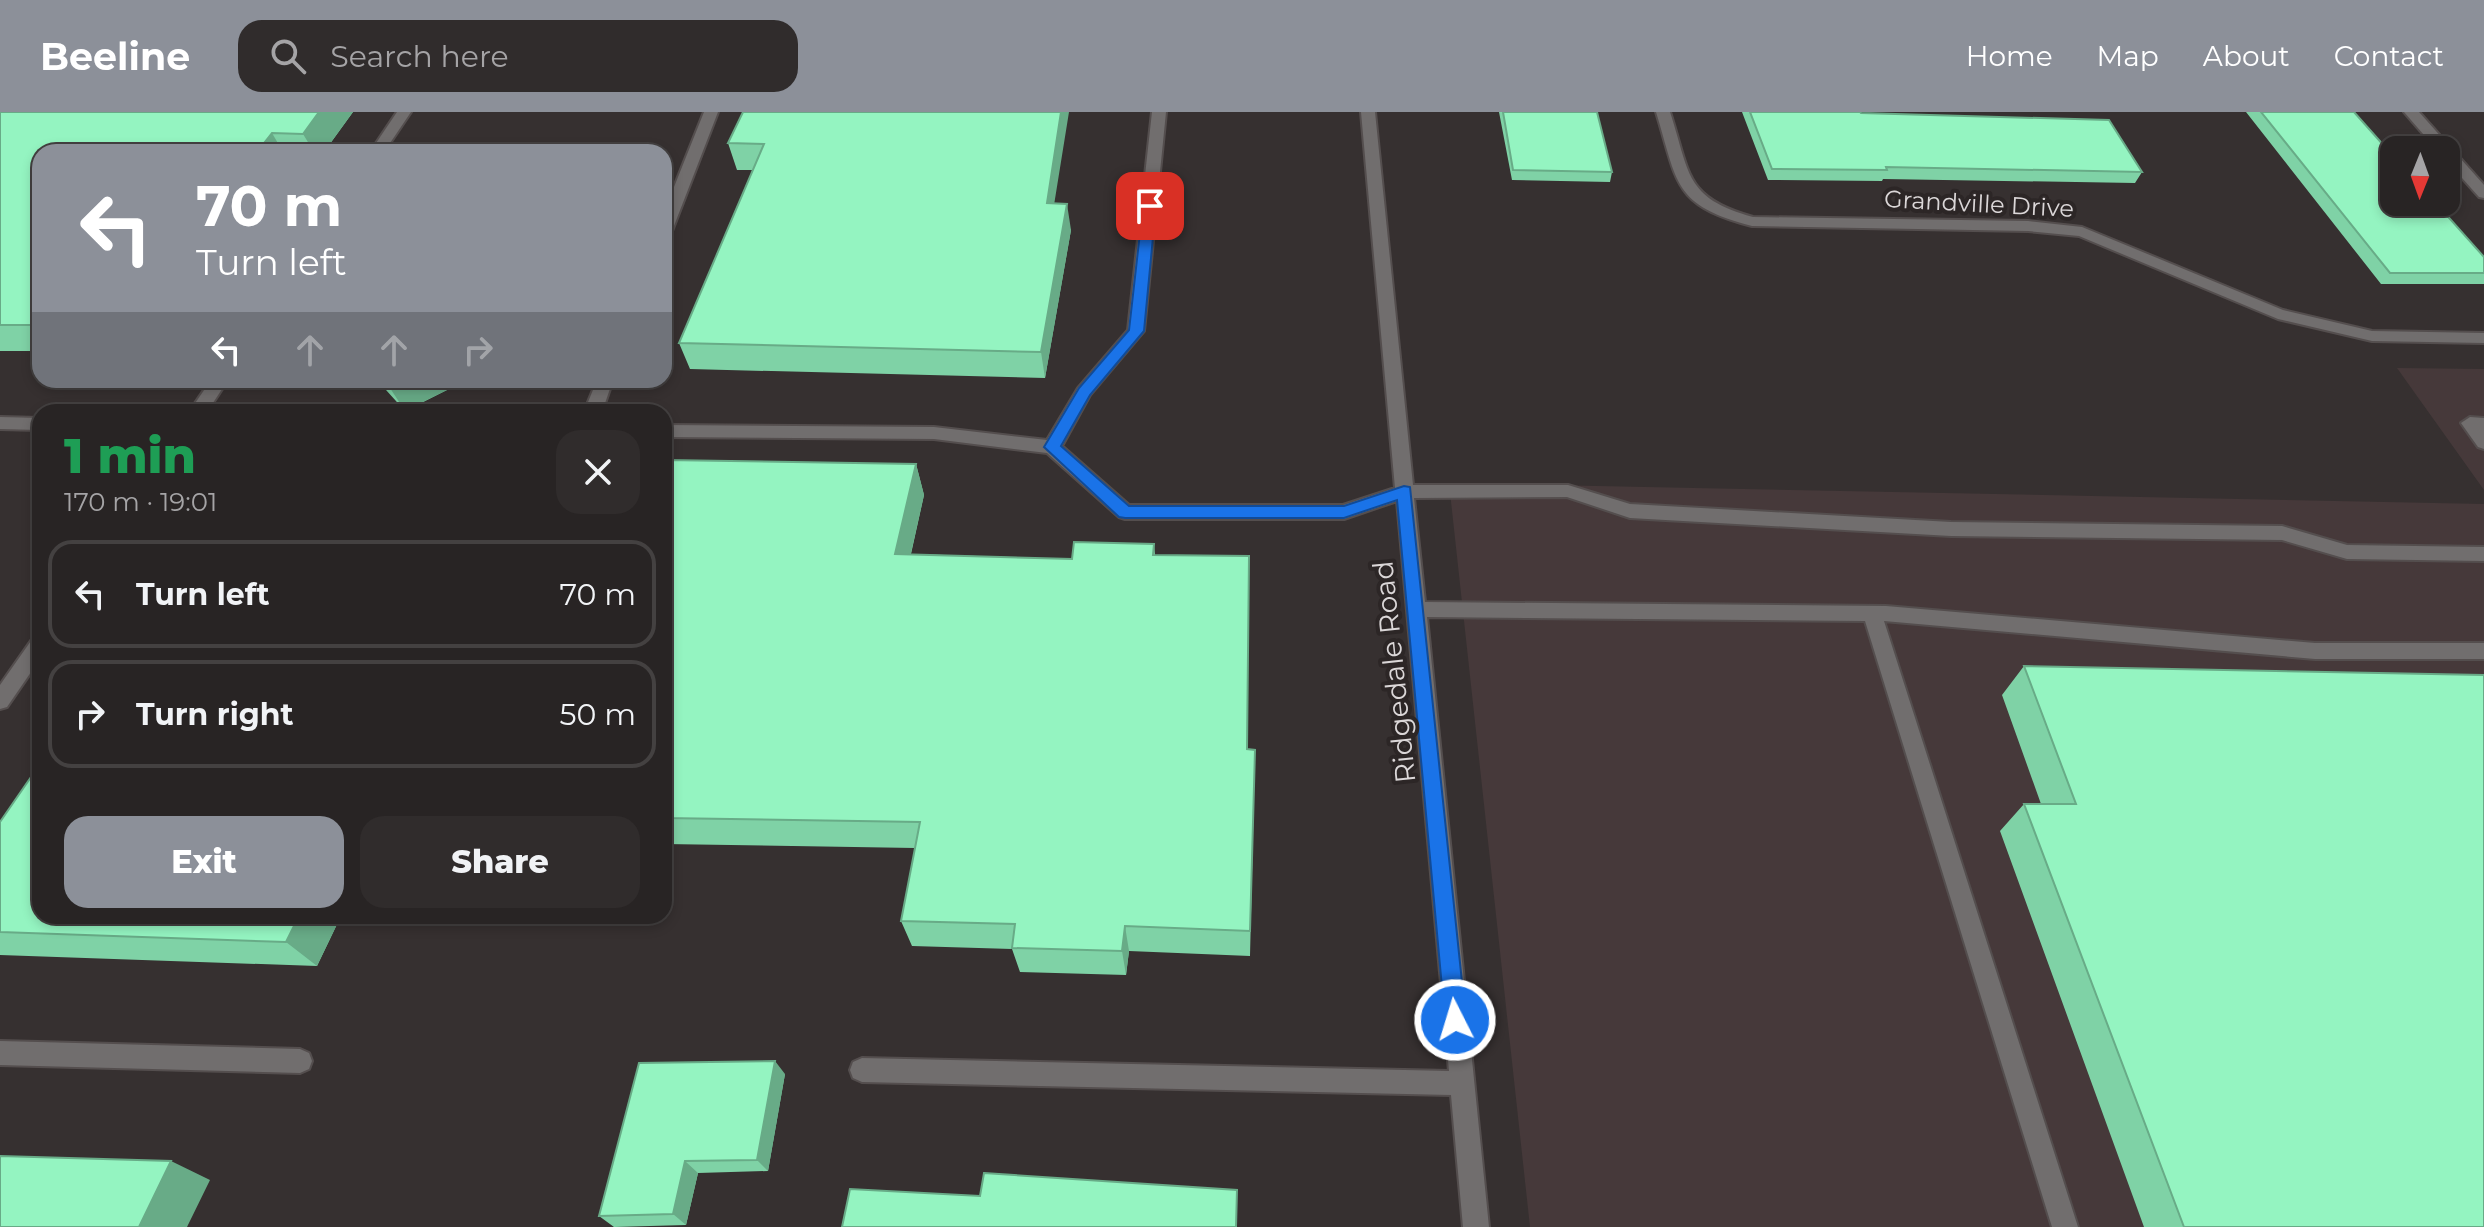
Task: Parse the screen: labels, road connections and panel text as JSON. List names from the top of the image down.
{
  "streets": {
    "street": ["Grandville Drive", "Ridgedale Road"]
  },
  "north": "bottom",
  "page": {
    "header": "Beeline",
    "search": "Search here",
    "nav": [
      "Home",
      "Map",
      "About",
      "Contact"
    ],
    "turn": ["70 m", "Turn left"],
    "heading": ["1 min", "170 m · 19:01"],
    "list": [
      {
        "name": "Turn left",
        "value": "70 m"
      },
      {
        "name": "Turn right",
        "value": "50 m"
      }
    ],
    "buttons": ["Exit", "Share"]
  }
}
